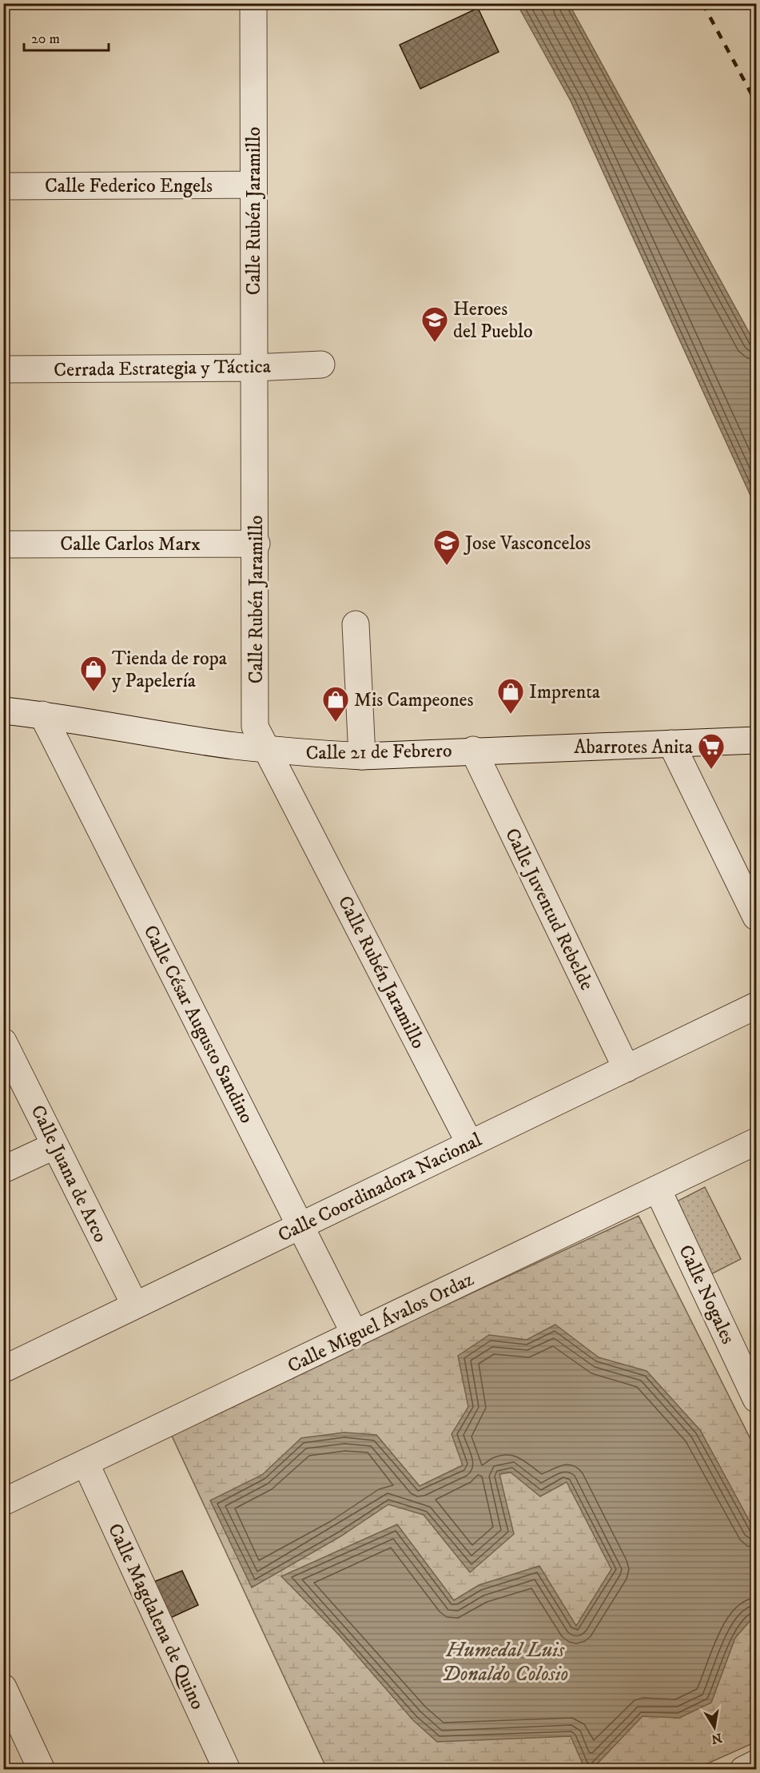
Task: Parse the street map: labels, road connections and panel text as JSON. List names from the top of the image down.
{
  "streets": {
    "street": [
      "Calle Federico Engels",
      "Calle Rubén Jaramillo",
      "Cerrada Estrategia y Táctica",
      "Calle Carlos Marx",
      "Calle 21 de Febrero",
      "Calle Juventud Rebelde",
      "Calle César Augusto Sandino",
      "Calle Juana de Arco",
      "Calle Coordinadora Nacional",
      "Calle Nogales",
      "Calle Miguel Ávalos Ordaz",
      "Calle Magdalena de Quino"
    ]
  },
  "crossings": [
    ["Calle Federico Engels", "Calle Rubén Jaramillo"],
    ["Calle Rubén Jaramillo", "Cerrada Estrategia y Táctica"],
    ["Calle Rubén Jaramillo", "Calle Carlos Marx"],
    ["Calle Rubén Jaramillo", "Calle 21 de Febrero"],
    ["Calle Rubén Jaramillo", "Calle Coordinadora Nacional"],
    ["Calle 21 de Febrero", "Calle Juventud Rebelde"],
    ["Calle 21 de Febrero", "Calle César Augusto Sandino"],
    ["Calle Juventud Rebelde", "Calle Coordinadora Nacional"],
    ["Calle César Augusto Sandino", "Calle Coordinadora Nacional"],
    ["Calle César Augusto Sandino", "Calle Miguel Ávalos Ordaz"],
    ["Calle Juana de Arco", "Calle Coordinadora Nacional"],
    ["Calle Nogales", "Calle Miguel Ávalos Ordaz"],
    ["Calle Miguel Ávalos Ordaz", "Calle Magdalena de Quino"]
  ],
  "water": ["Humedal Luis Donaldo Colosio"],
  "places": {
    "school or university": ["Heroes del Pueblo", "Jose Vasconcelos"],
    "shop": ["Tienda de ropa y Papelería", "Imprenta", "Mis Campeones"],
    "supermarket": ["Abarrotes Anita"]
  },
  "scale_bar": "20 m",
  "north": "bottom"
}
